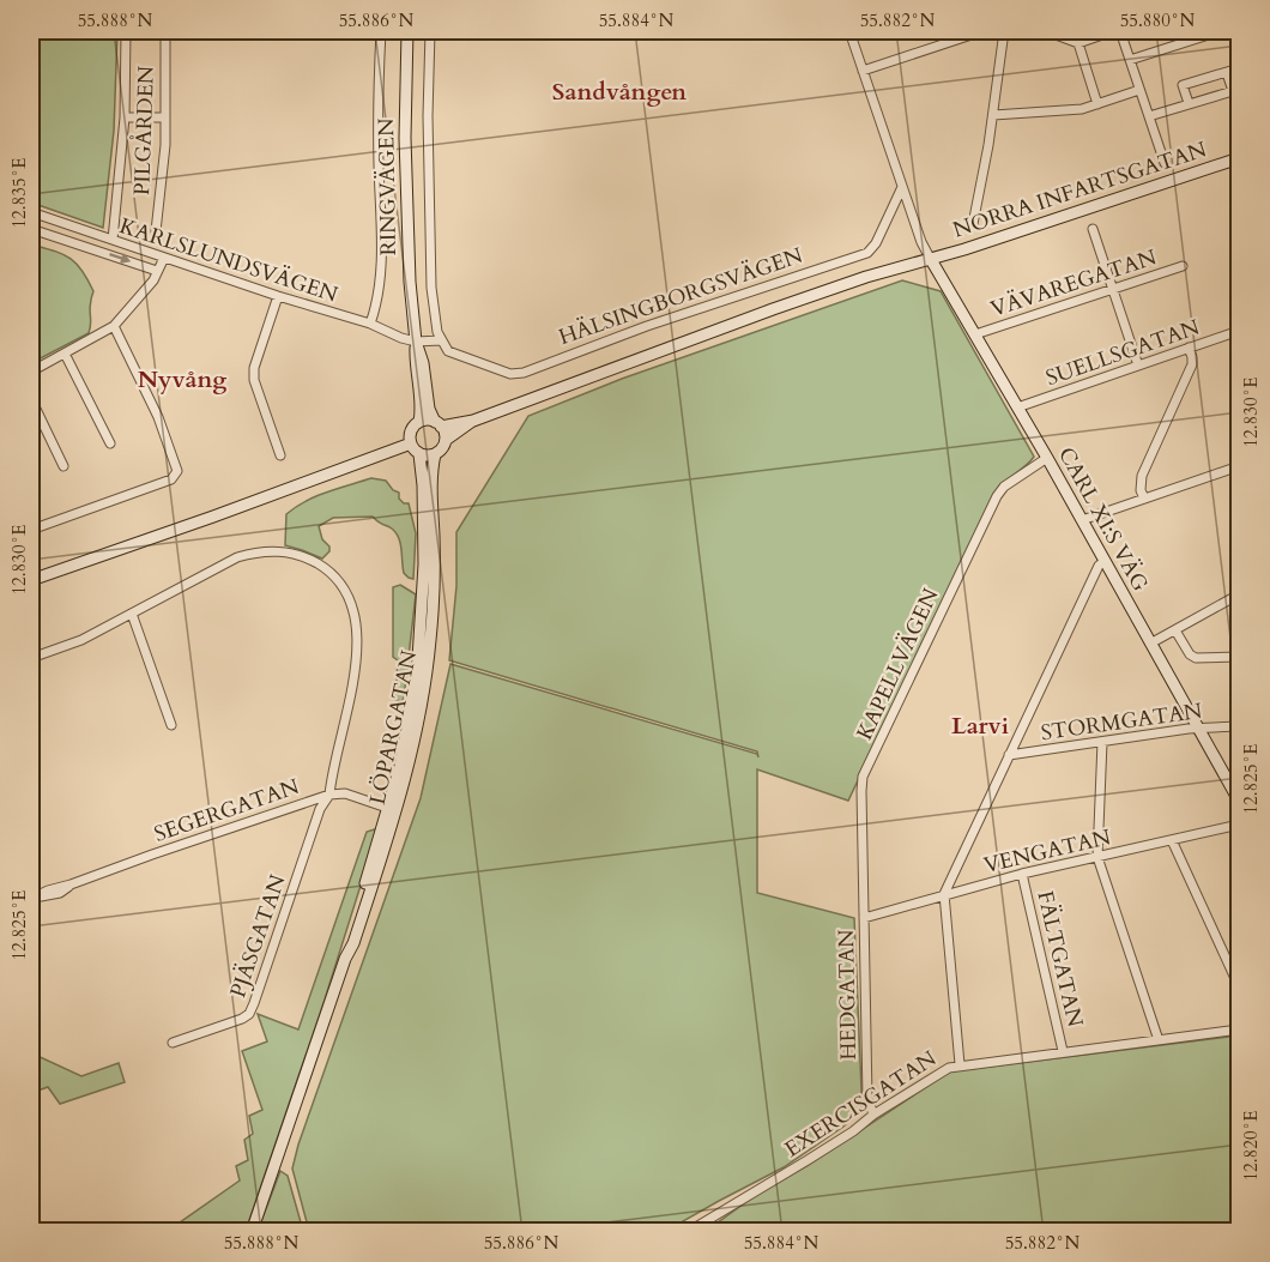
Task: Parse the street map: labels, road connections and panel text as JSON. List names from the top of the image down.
{
  "streets": {
    "street": [
      "PILGÅRDEN",
      "RINGVÄGEN",
      "NORRA INFARTSGATAN",
      "KARLSLUNDSVÄGEN",
      "VÄVAREGATAN",
      "HÄLSINGBORGSVÄGEN",
      "SUELLSGATAN",
      "CARL XI:S VÄG",
      "KAPELLVÄGEN",
      "STORMGATAN",
      "LÖPARGATAN",
      "SEGERGATAN",
      "VENGATAN",
      "PJÄSGATAN",
      "FÄLTGATAN",
      "HEDGATAN",
      "EXERCISGATAN"
    ]
  },
  "crossings": [
    ["RINGVÄGEN", "KARLSLUNDSVÄGEN"],
    ["RINGVÄGEN", "HÄLSINGBORGSVÄGEN"],
    ["RINGVÄGEN", "LÖPARGATAN"],
    ["NORRA INFARTSGATAN", "HÄLSINGBORGSVÄGEN"],
    ["NORRA INFARTSGATAN", "CARL XI:S VÄG"],
    ["VÄVAREGATAN", "CARL XI:S VÄG"],
    ["HÄLSINGBORGSVÄGEN", "CARL XI:S VÄG"],
    ["HÄLSINGBORGSVÄGEN", "LÖPARGATAN"],
    ["SUELLSGATAN", "CARL XI:S VÄG"],
    ["CARL XI:S VÄG", "KAPELLVÄGEN"],
    ["CARL XI:S VÄG", "STORMGATAN"],
    ["KAPELLVÄGEN", "VENGATAN"],
    ["KAPELLVÄGEN", "HEDGATAN"],
    ["LÖPARGATAN", "SEGERGATAN"],
    ["SEGERGATAN", "PJÄSGATAN"],
    ["VENGATAN", "FÄLTGATAN"],
    ["VENGATAN", "HEDGATAN"],
    ["FÄLTGATAN", "EXERCISGATAN"],
    ["HEDGATAN", "EXERCISGATAN"]
  ],
  "districts": ["Sandvången", "Nyvång", "Larvi"],
  "coordinates": [
    "55.888°N",
    "55.886°N",
    "55.884°N",
    "55.882°N",
    "55.880°N",
    "12.835°E",
    "12.830°E",
    "12.825°E",
    "12.820°E"
  ]
}
